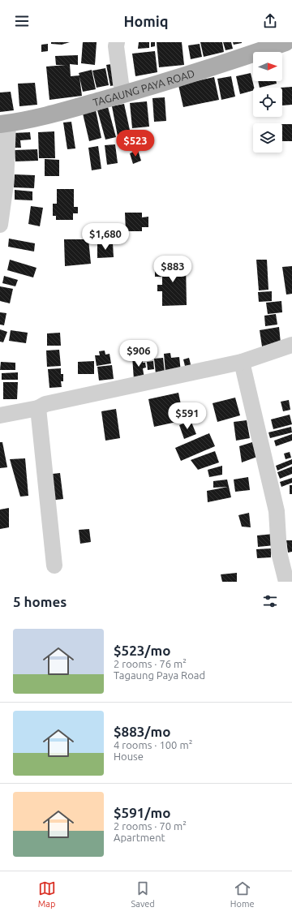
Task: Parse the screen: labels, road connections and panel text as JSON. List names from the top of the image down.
{
  "streets": {
    "main road": ["TAGAUNG PAYA ROAD"]
  },
  "north": "right",
  "page": {
    "header": "Homiq",
    "price": [
      "$523",
      "$1,680",
      "$883",
      "$906",
      "$591"
    ],
    "heading": "5 homes",
    "list": [
      {
        "name": "$523/mo",
        "note": "2 rooms · 76 m² · Tagaung Paya Road"
      },
      {
        "name": "$883/mo",
        "note": "4 rooms · 100 m² · House"
      },
      {
        "name": "$591/mo",
        "note": "2 rooms · 70 m² · Apartment"
      }
    ],
    "tabs": ["Map", "Saved", "Home"]
  }
}
